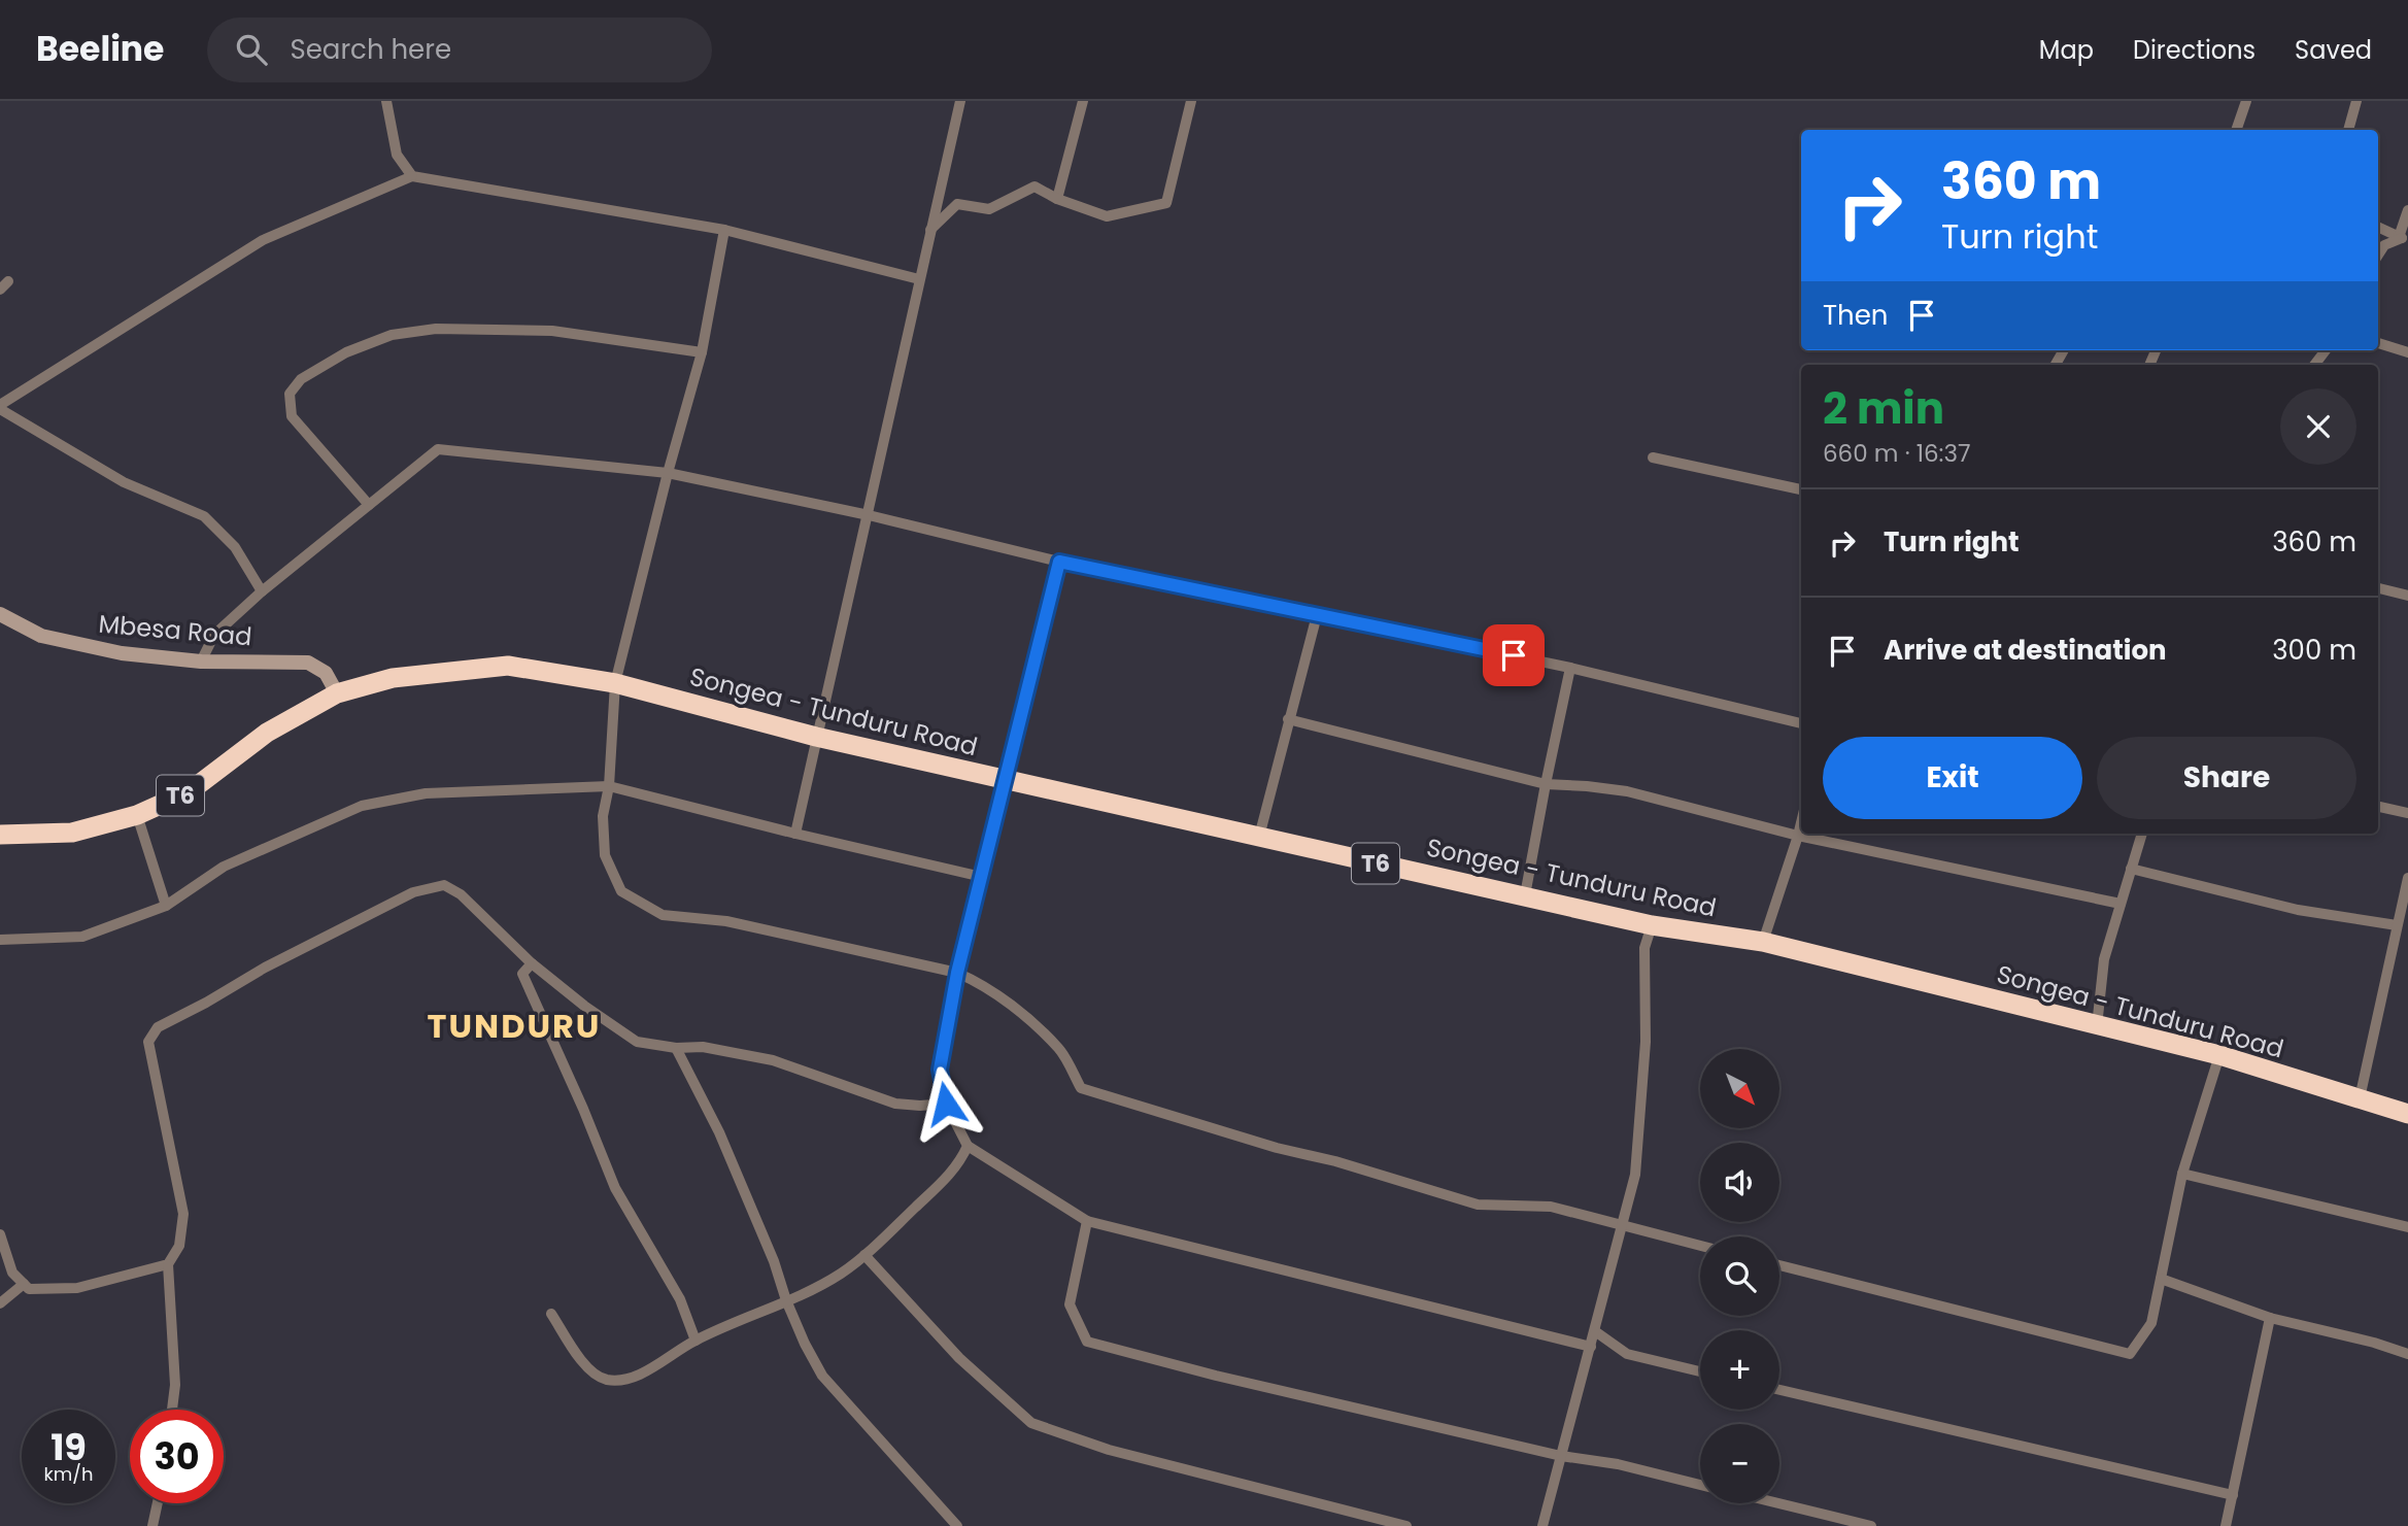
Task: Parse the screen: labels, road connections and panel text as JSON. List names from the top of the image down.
{
  "streets": {
    "highway": ["Songea - Tunduru Road", "T6"],
    "main road": ["Mbesa Road"]
  },
  "crossings": [
    ["Mbesa Road", "Songea - Tunduru Road"],
    ["Mbesa Road", "T6"],
    ["Songea - Tunduru Road", "T6"]
  ],
  "districts": ["TUNDURU"],
  "north": "bottom right",
  "page": {
    "header": "Beeline",
    "search": "Search here",
    "nav": ["Map", "Directions", "Saved"],
    "turn": ["360 m", "Turn right"],
    "then": "Then",
    "heading": ["2 min", "660 m · 16:37"],
    "list": [
      {
        "name": "Turn right",
        "value": "360 m"
      },
      {
        "name": "Arrive at destination",
        "value": "300 m"
      }
    ],
    "buttons": ["Exit", "Share"],
    "map_buttons": ["+", "−"],
    "speed": "19 km/h",
    "limit": "30"
  }
}
